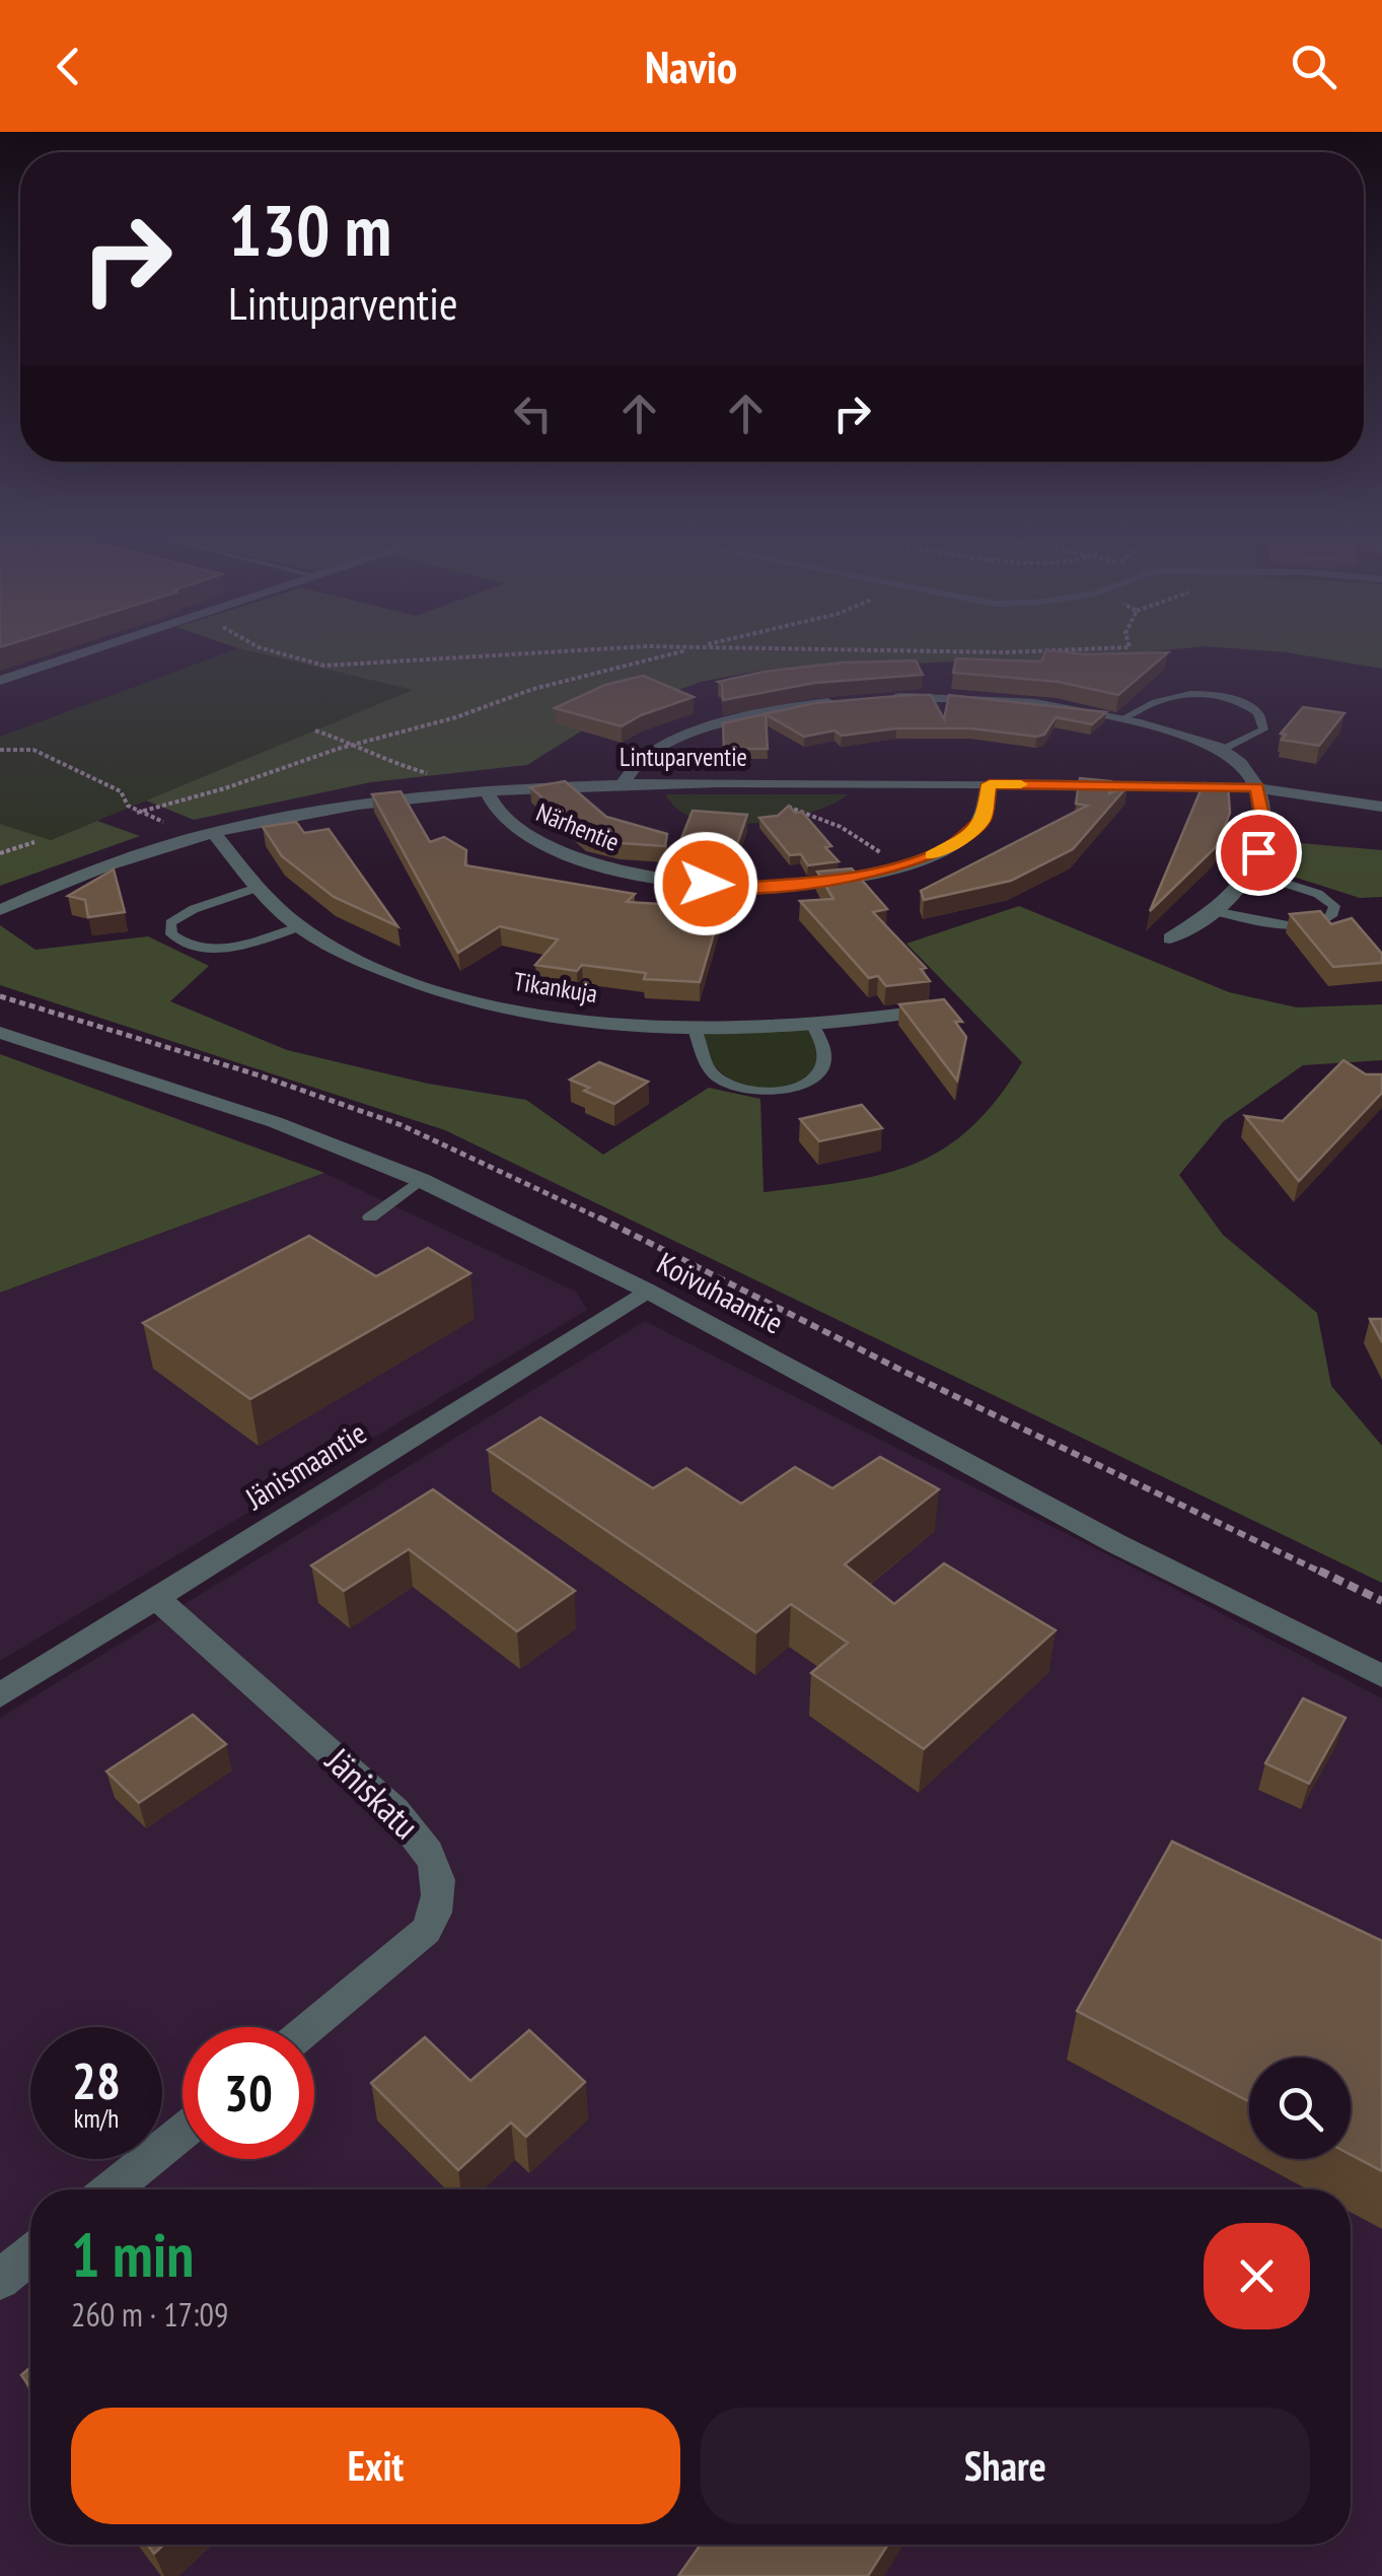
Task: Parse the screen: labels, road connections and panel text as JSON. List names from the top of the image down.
{
  "streets": {
    "street": [
      "Lintuparventie",
      "Närhentie",
      "Tikankuja",
      "Koivuhaantie",
      "Jänismaantie",
      "Jäniskatu"
    ]
  },
  "crossings": [
    ["Lintuparventie", "Närhentie"],
    ["Lintuparventie", "Tikankuja"],
    ["Koivuhaantie", "Jänismaantie"],
    ["Jänismaantie", "Jäniskatu"]
  ],
  "page": {
    "header": "Navio",
    "turn": ["130 m", "Lintuparventie"],
    "speed": "28 km/h",
    "limit": "30",
    "heading": ["1 min", "260 m · 17:09"],
    "buttons": ["Exit", "Share"]
  }
}
